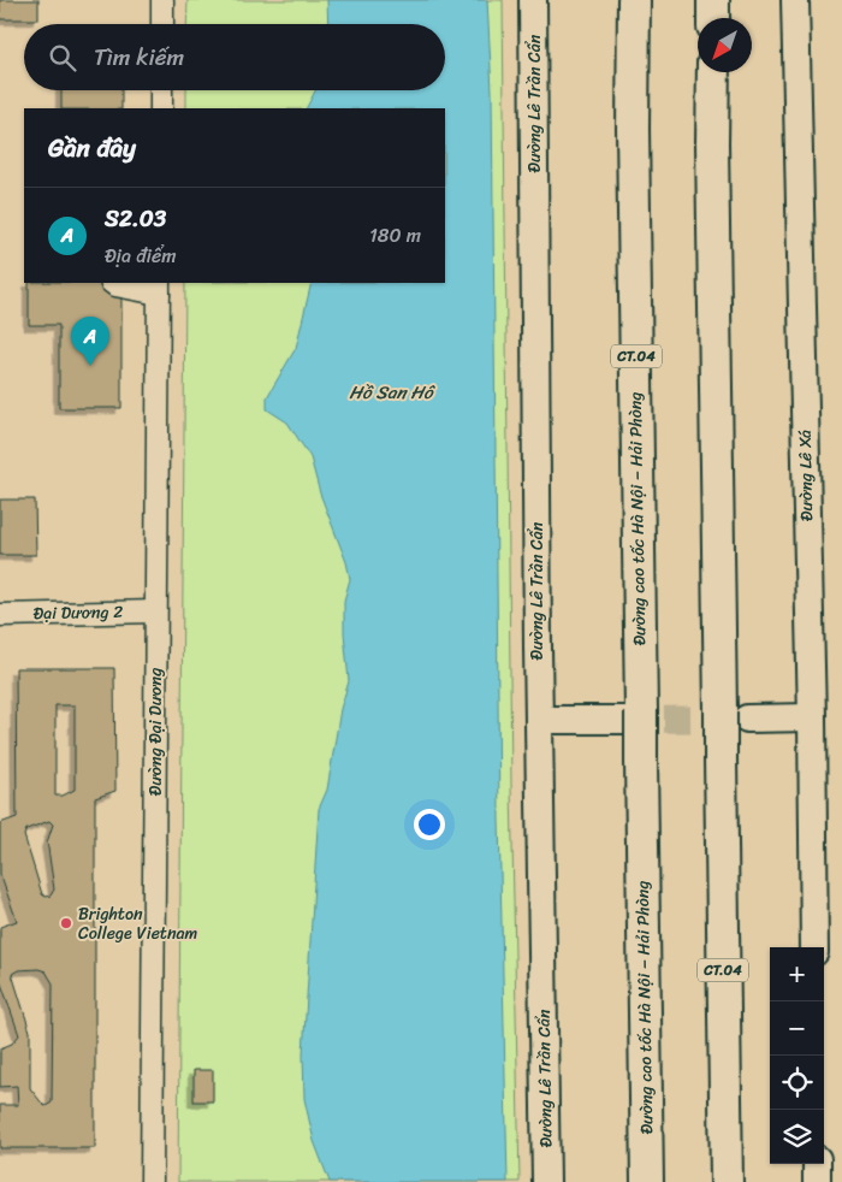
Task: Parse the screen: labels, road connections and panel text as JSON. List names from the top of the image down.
{
  "streets": {
    "highway": ["CT.04", "Đường cao tốc Hà Nội – Hải Phòng"],
    "main road": ["Đường Lê Trần Cẩn", "Đường Lê Xá"],
    "street": ["Đại Dương 2", "Đường Đại Dương"]
  },
  "crossings": [
    ["Đại Dương 2", "Đường Đại Dương"]
  ],
  "water": ["Hồ San Hô"],
  "places": ["Brighton College Vietnam"],
  "north": "bottom left",
  "page": {
    "search": "Tìm kiếm",
    "heading": "Gần đây",
    "list": [
      {
        "mark": "A",
        "name": "S2.03",
        "note": "Địa điểm",
        "value": "180 m"
      }
    ],
    "pins": "A",
    "map_buttons": ["+", "−"]
  }
}
